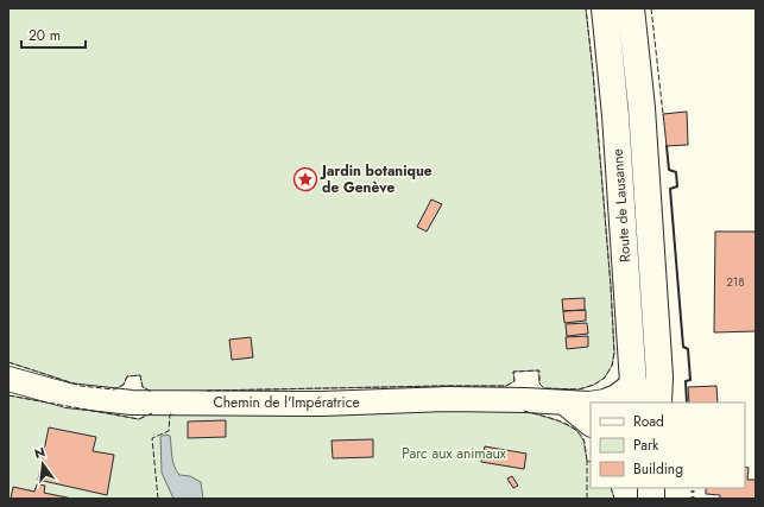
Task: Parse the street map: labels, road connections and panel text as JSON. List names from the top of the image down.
{
  "streets": {
    "main road": ["Route de Lausanne"],
    "street": ["Chemin de l'Impératrice"]
  },
  "crossings": [
    ["Route de Lausanne", "Chemin de l'Impératrice"]
  ],
  "parks": ["Parc aux animaux"],
  "places": {
    "place": ["Jardin botanique de Genève"]
  },
  "house_numbers": ["218"],
  "legend": ["Road", "Park", "Building"],
  "scale_bar": "20 m",
  "north": "top"
}
